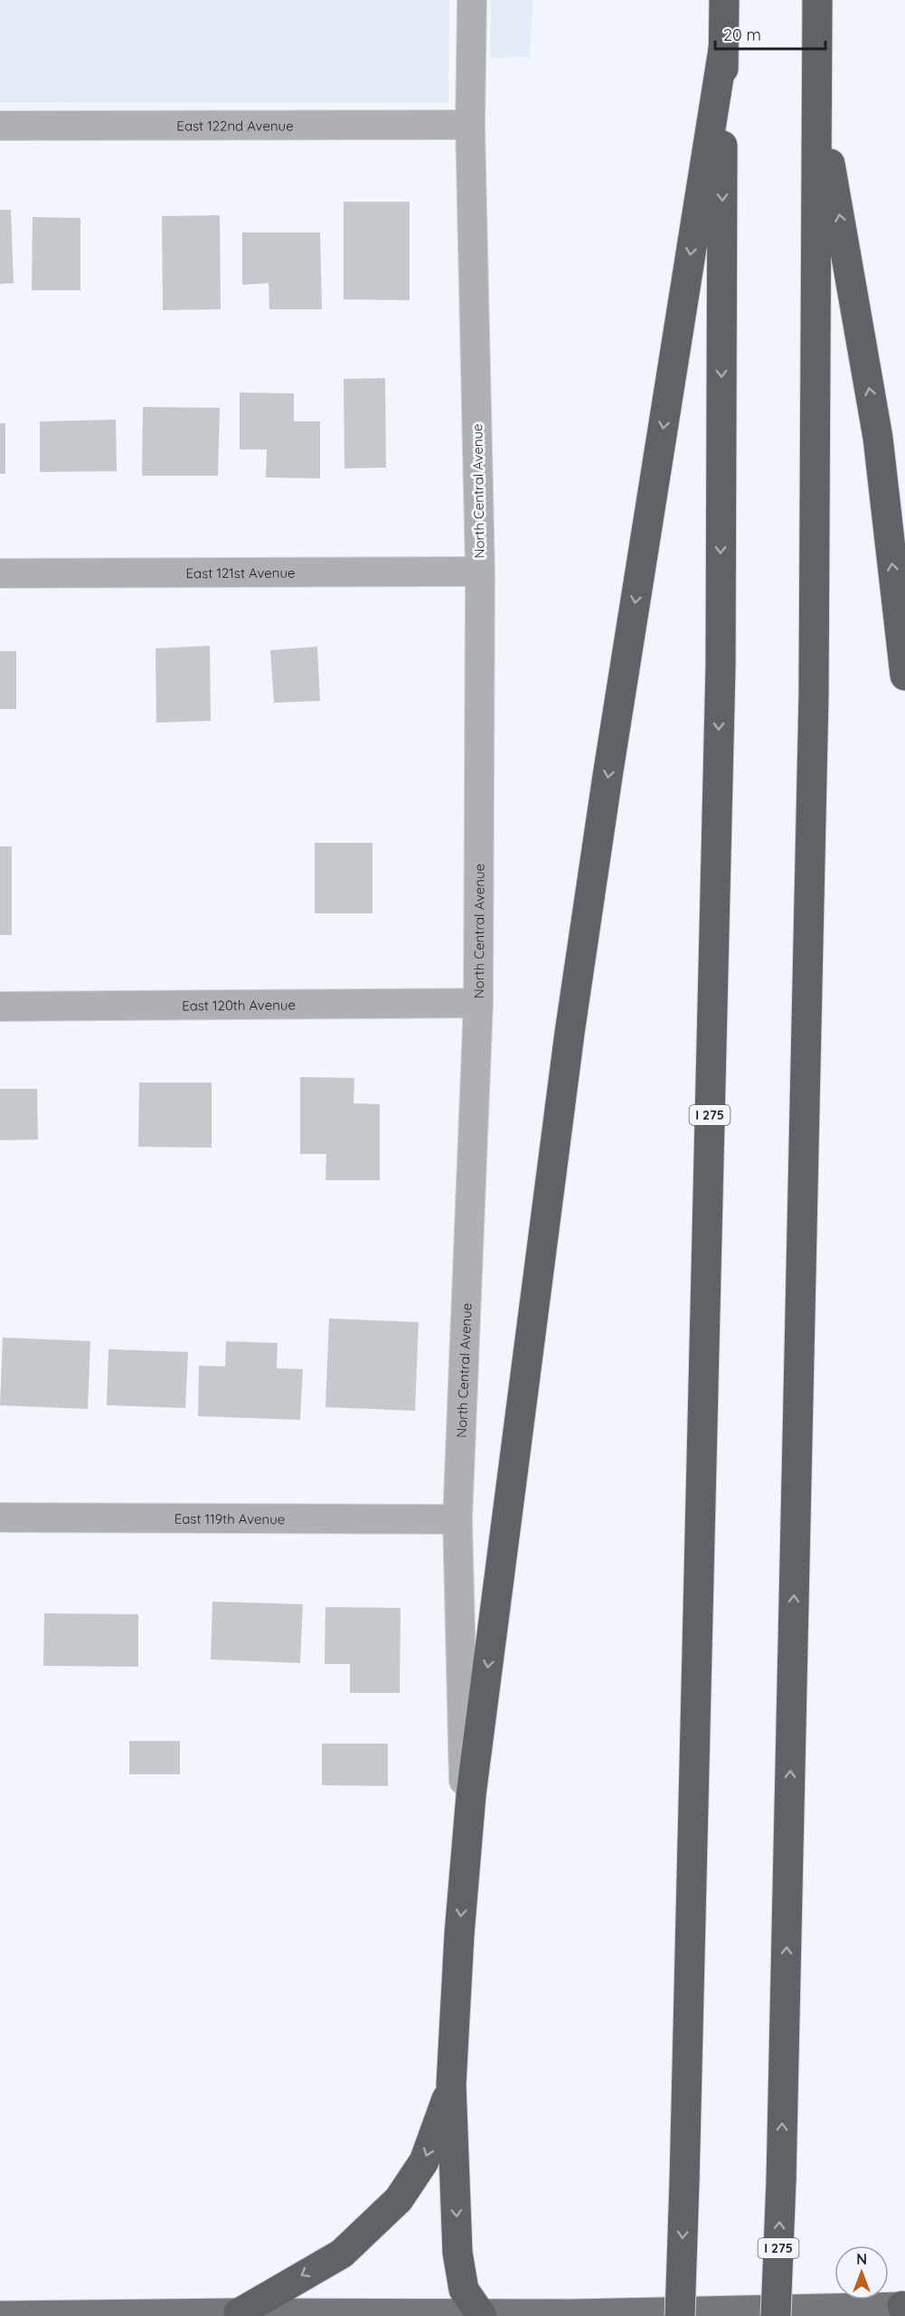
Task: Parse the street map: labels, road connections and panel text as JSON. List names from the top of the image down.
{
  "streets": {
    "highway": ["I 275"],
    "street": [
      "East 122nd Avenue",
      "North Central Avenue",
      "East 121st Avenue",
      "East 120th Avenue",
      "East 119th Avenue"
    ]
  },
  "crossings": [
    ["East 122nd Avenue", "North Central Avenue"],
    ["North Central Avenue", "East 121st Avenue"],
    ["North Central Avenue", "East 120th Avenue"],
    ["North Central Avenue", "East 119th Avenue"]
  ],
  "scale_bar": "20 m",
  "north": "top"
}
